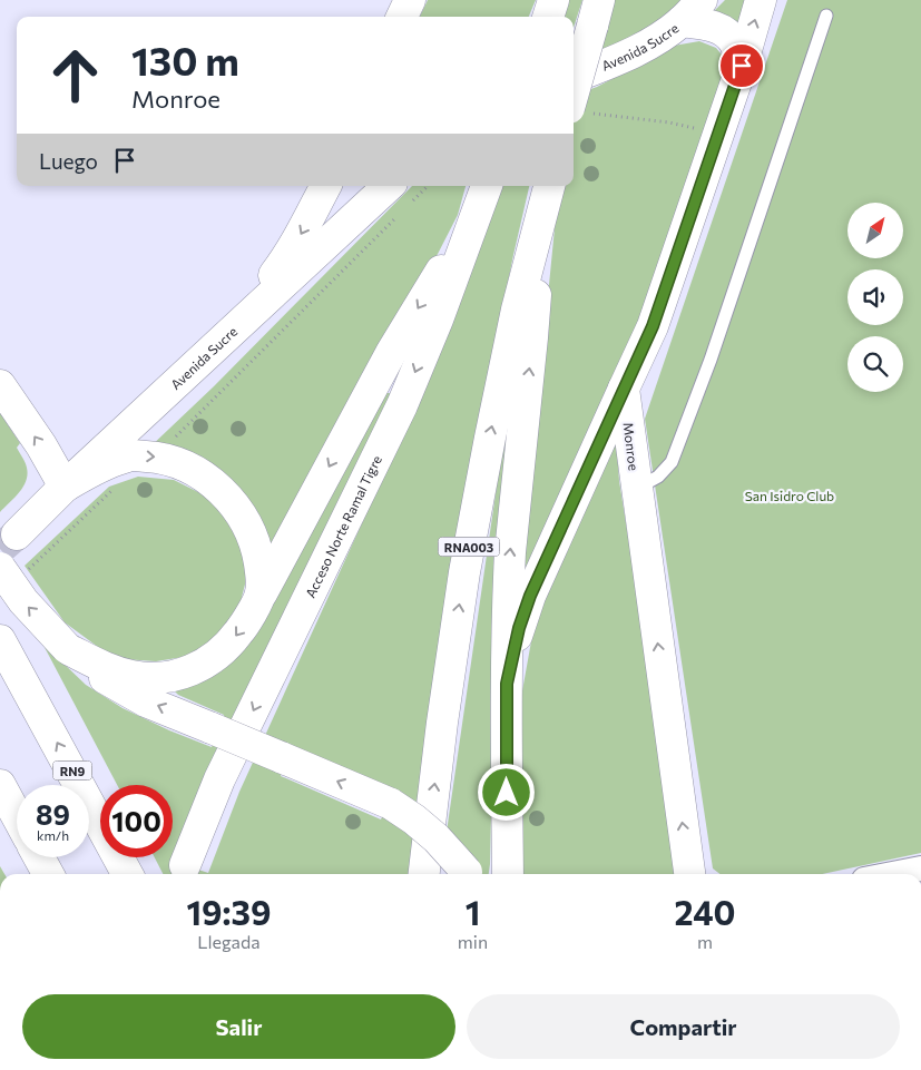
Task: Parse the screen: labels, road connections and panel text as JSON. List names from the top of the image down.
{
  "streets": {
    "main road": [
      "Avenida Sucre",
      "Monroe",
      "Acceso Norte Ramal Tigre",
      "RNA003",
      "RN9"
    ]
  },
  "parks": ["San Isidro Club"],
  "north": "top right",
  "page": {
    "turn": ["130 m", "Monroe"],
    "then": "Luego",
    "speed": "89 km/h",
    "limit": "100",
    "eta": [
      "19:39",
      "Llegada",
      "1",
      "min",
      "240",
      "m"
    ],
    "buttons": ["Salir", "Compartir"]
  }
}
